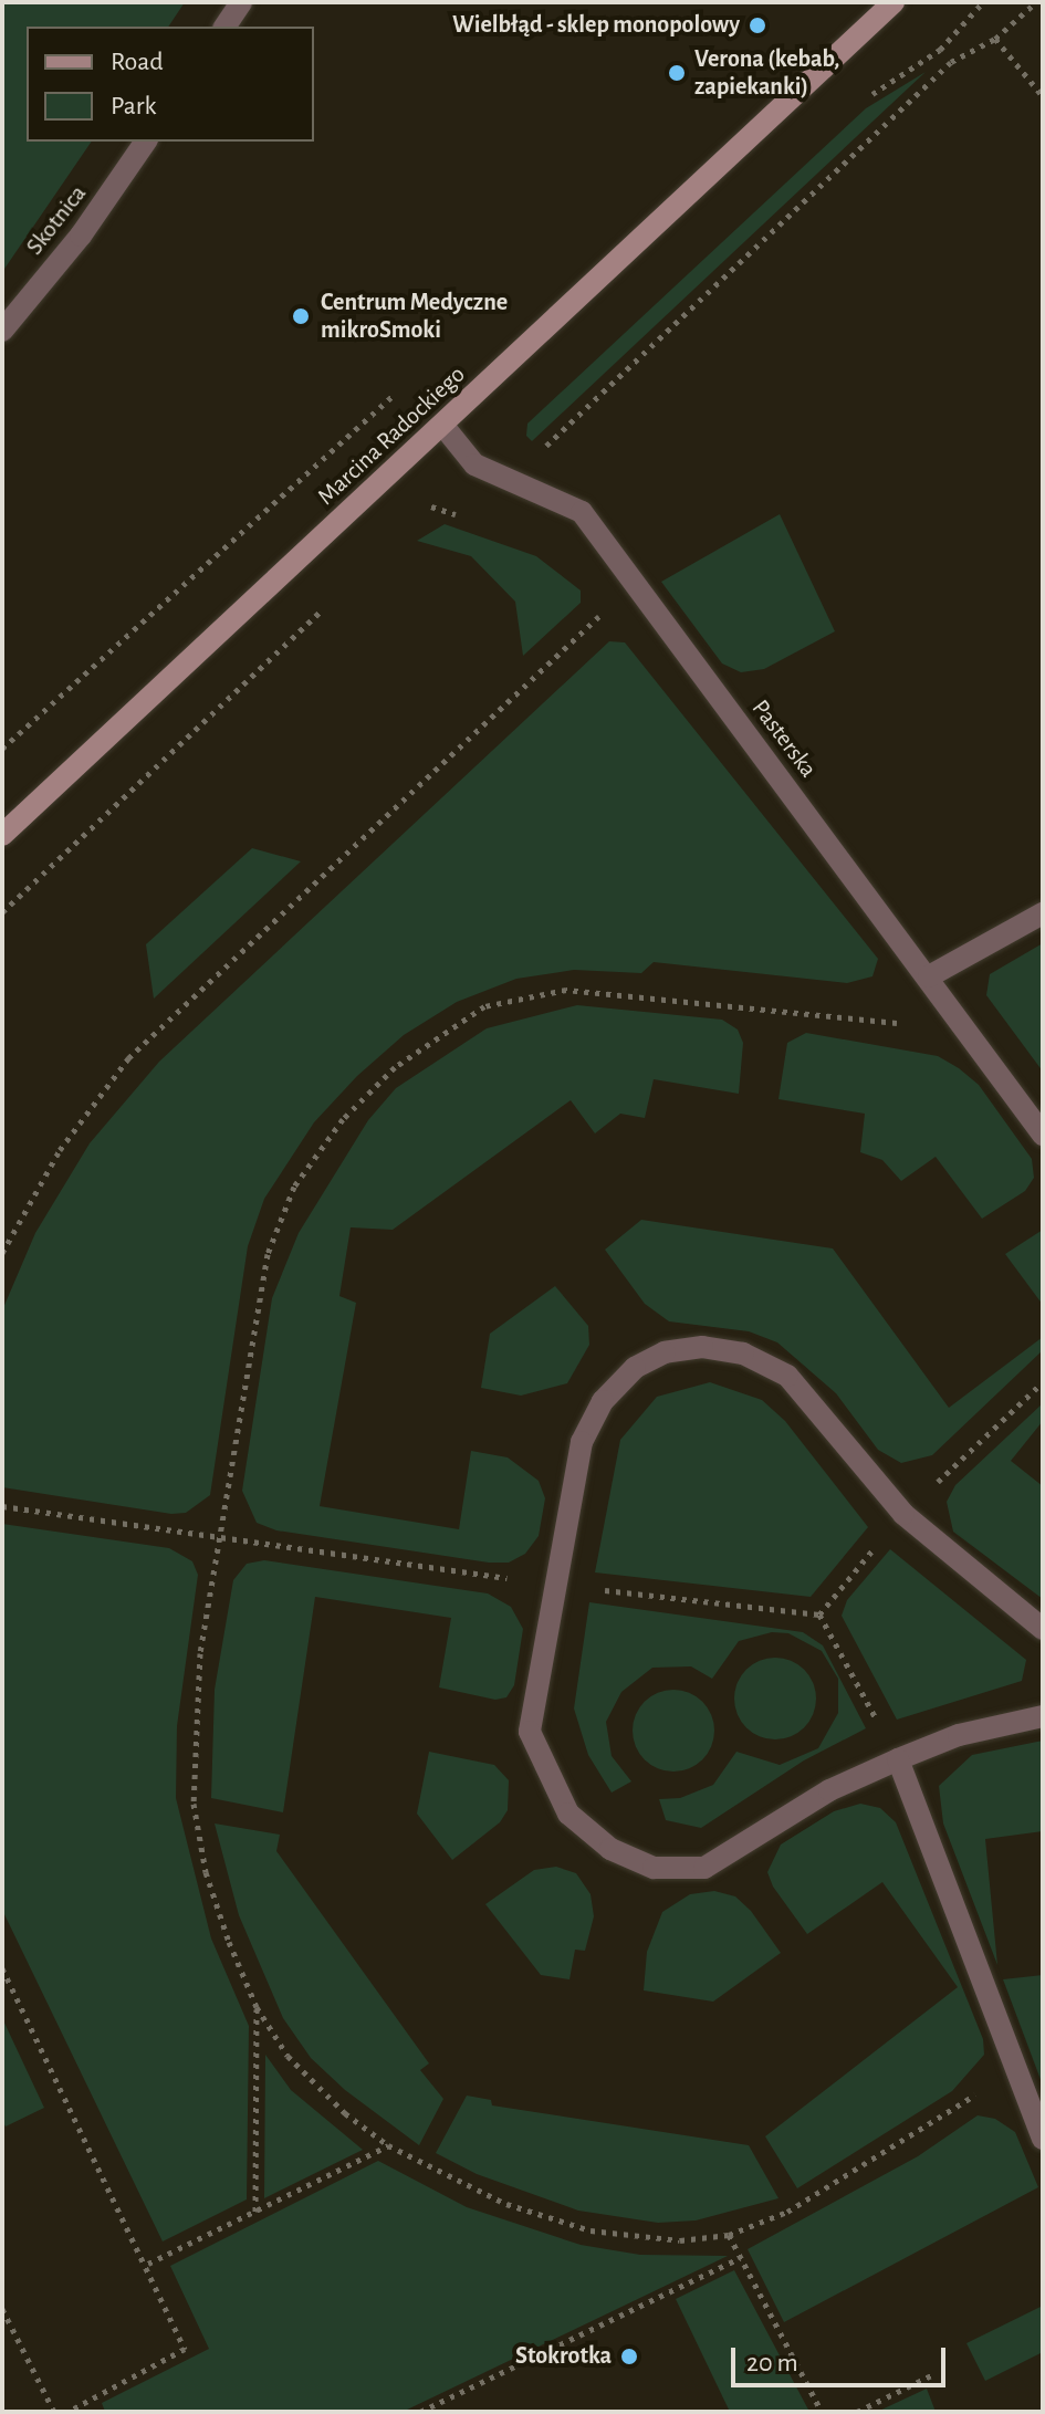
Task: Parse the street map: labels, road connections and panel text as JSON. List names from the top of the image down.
{
  "streets": {
    "street": ["Skotnica", "Marcina Radockiego", "Pasterska"]
  },
  "crossings": [
    ["Marcina Radockiego", "Pasterska"]
  ],
  "places": [
    "Wielbłąd - sklep monopolowy",
    "Verona (kebab, zapiekanki)",
    "Centrum Medyczne mikroSmoki",
    "Stokrotka"
  ],
  "legend": ["Road", "Park"],
  "scale_bar": "20 m"
}
